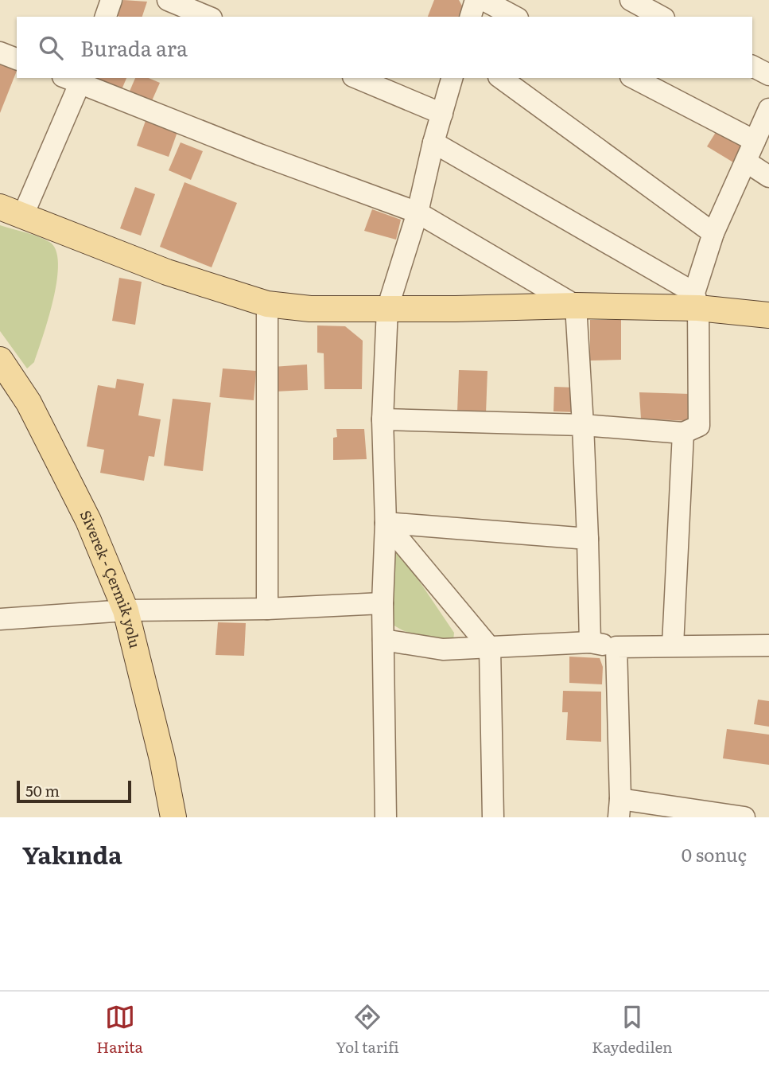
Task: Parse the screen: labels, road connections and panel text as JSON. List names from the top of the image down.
{
  "streets": {
    "main road": ["Siverek - Çermik yolu"]
  },
  "scale_bar": "50 m",
  "page": {
    "search": "Burada ara",
    "scale": "50 m",
    "heading": ["Yakında", "0 sonuç"],
    "nav": ["Harita", "Yol tarifi", "Kaydedilen"]
  }
}
